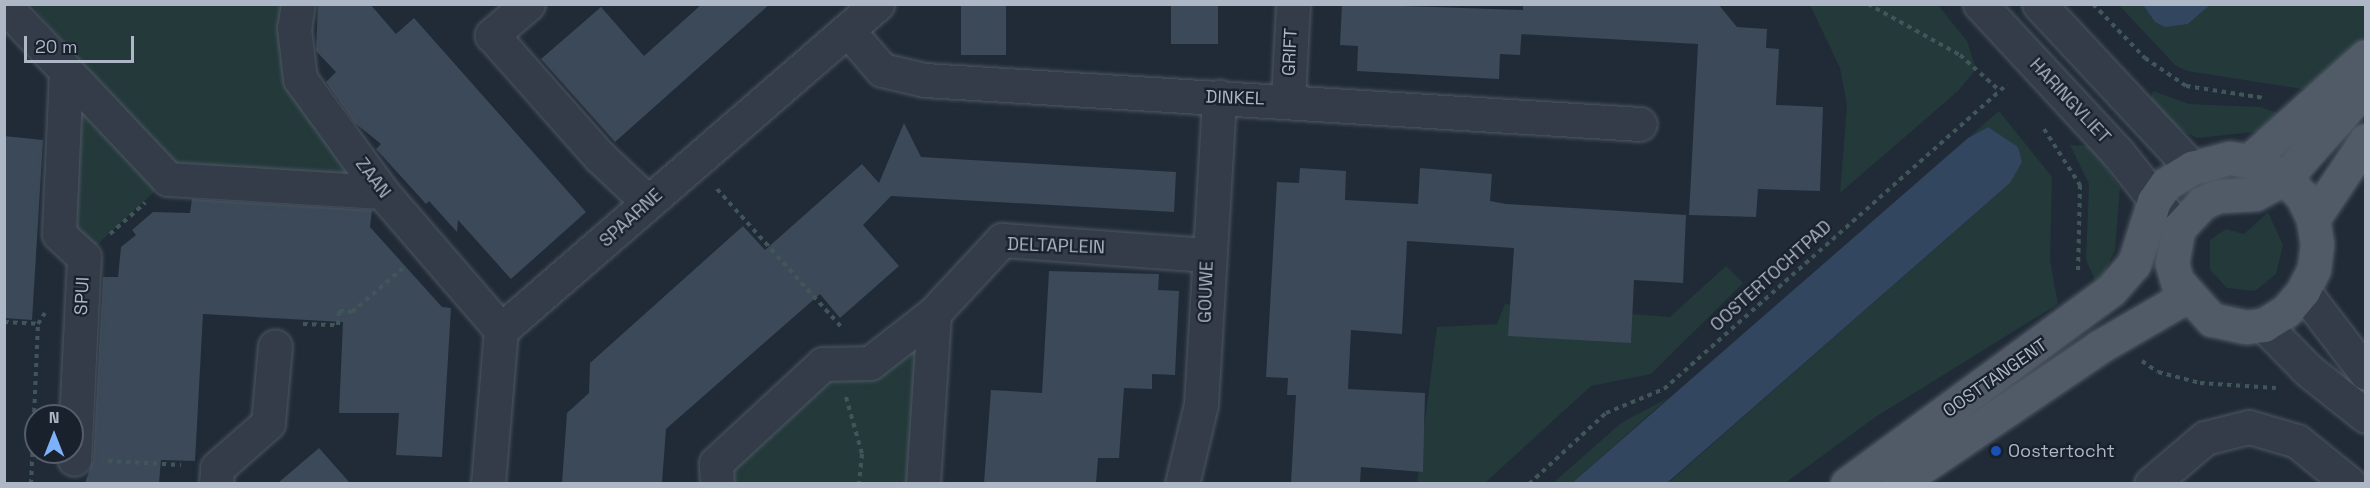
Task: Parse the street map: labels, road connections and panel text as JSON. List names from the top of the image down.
{
  "streets": {
    "main road": ["OOSTTANGENT"],
    "street": [
      "GRIFT",
      "DINKEL",
      "HARINGVLIET",
      "ZAAN",
      "SPAARNE",
      "DELTAPLEIN",
      "GOUWE",
      "SPUI"
    ],
    "path": ["OOSTERTOCHTPAD"]
  },
  "crossings": [
    ["GRIFT", "DINKEL"],
    ["DINKEL", "SPAARNE"],
    ["DINKEL", "GOUWE"],
    ["HARINGVLIET", "OOSTERTOCHTPAD"],
    ["HARINGVLIET", "OOSTTANGENT"],
    ["ZAAN", "SPAARNE"],
    ["DELTAPLEIN", "GOUWE"]
  ],
  "places": ["Oostertocht"],
  "scale_bar": "20 m",
  "north": "top"
}
